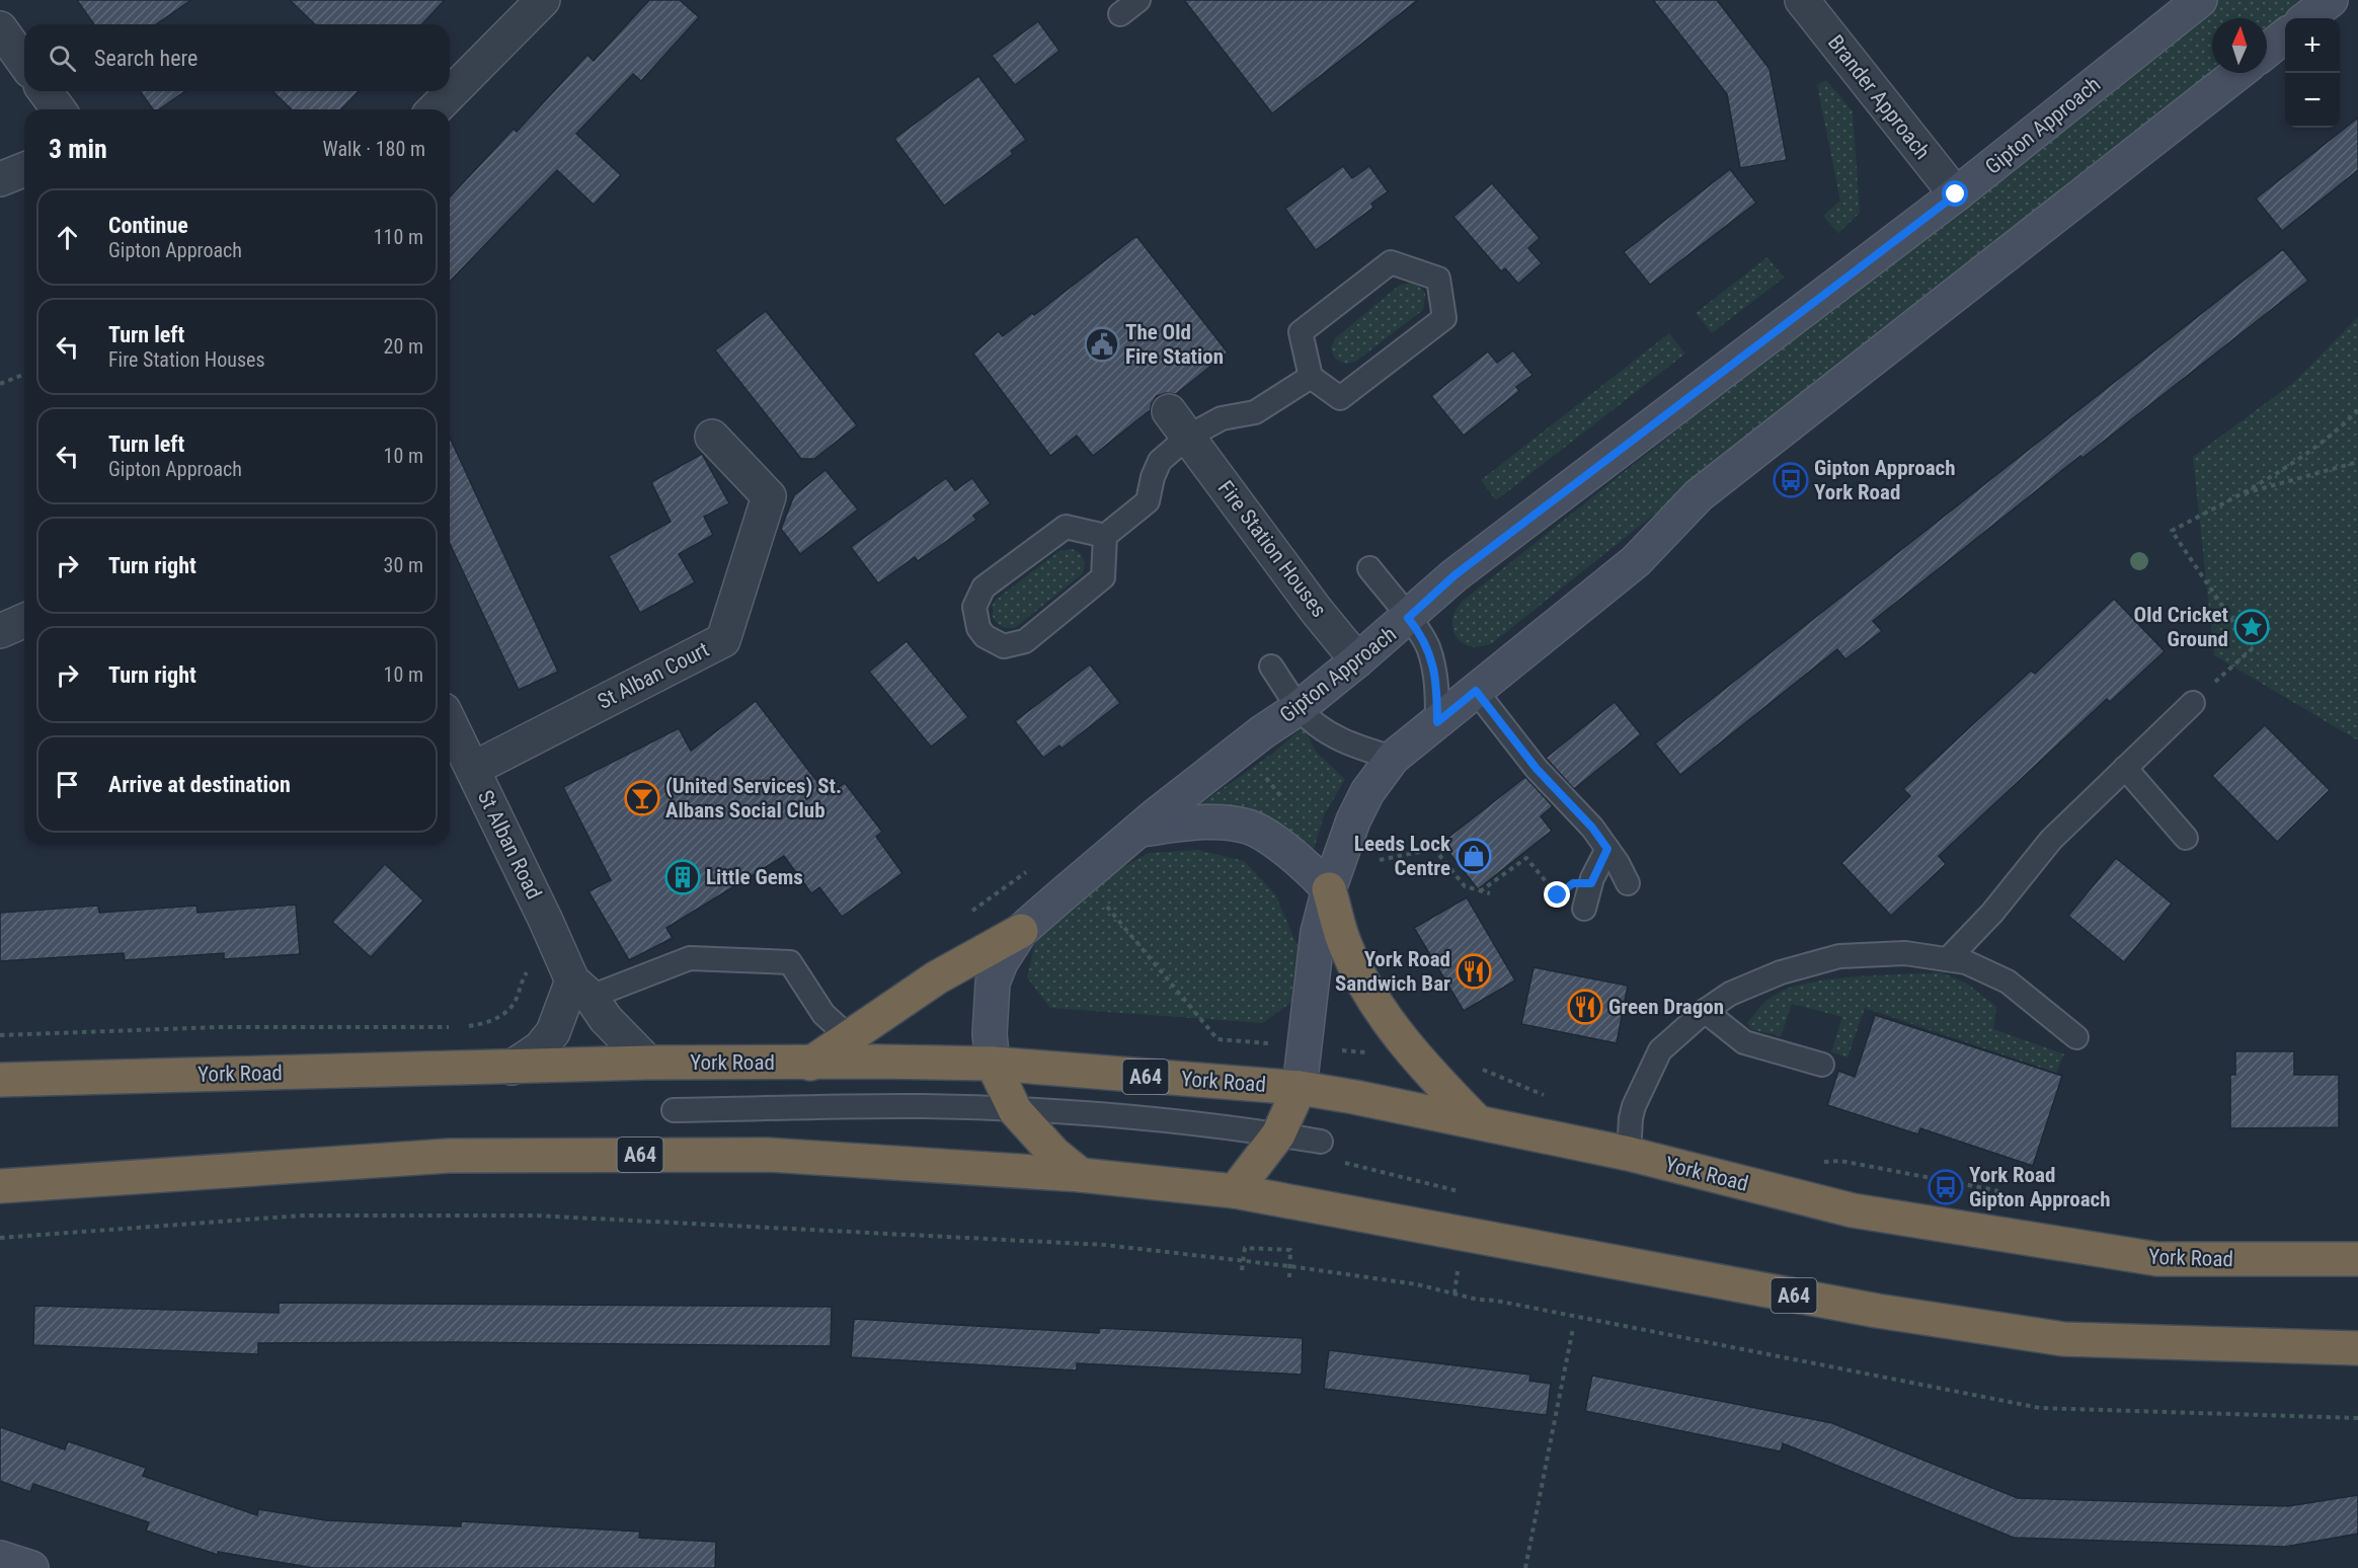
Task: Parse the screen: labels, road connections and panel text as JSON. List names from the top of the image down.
{
  "streets": {
    "highway": ["York Road", "A64"],
    "street": [
      "Brander Approach",
      "Gipton Approach",
      "Fire Station Houses",
      "St Alban Court",
      "St Alban Road"
    ]
  },
  "crossings": [
    ["Brander Approach", "Gipton Approach"],
    ["Gipton Approach", "Fire Station Houses"],
    ["Gipton Approach", "York Road"],
    ["St Alban Court", "St Alban Road"],
    ["St Alban Road", "York Road"]
  ],
  "places": {
    "public building": ["The Old Fire Station"],
    "bus stop": ["Gipton Approach York Road", "York Road Gipton Approach"],
    "place": ["Old Cricket Ground"],
    "bar": ["(United Services) St. Albans Social Club"],
    "shop": ["Leeds Lock Centre"],
    "building": ["Little Gems"],
    "restaurant": ["York Road Sandwich Bar", "Green Dragon"]
  },
  "north": "top",
  "page": {
    "map_buttons": ["+", "−"],
    "search": "Search here",
    "heading": ["3 min", "Walk · 180 m"],
    "list": [
      ["Continue", "Gipton Approach", "110 m"],
      ["Turn left", "Fire Station Houses", "20 m"],
      ["Turn left", "Gipton Approach", "10 m"],
      ["Turn right", "30 m"],
      ["Turn right", "10 m"],
      "Arrive at destination"
    ]
  }
}
